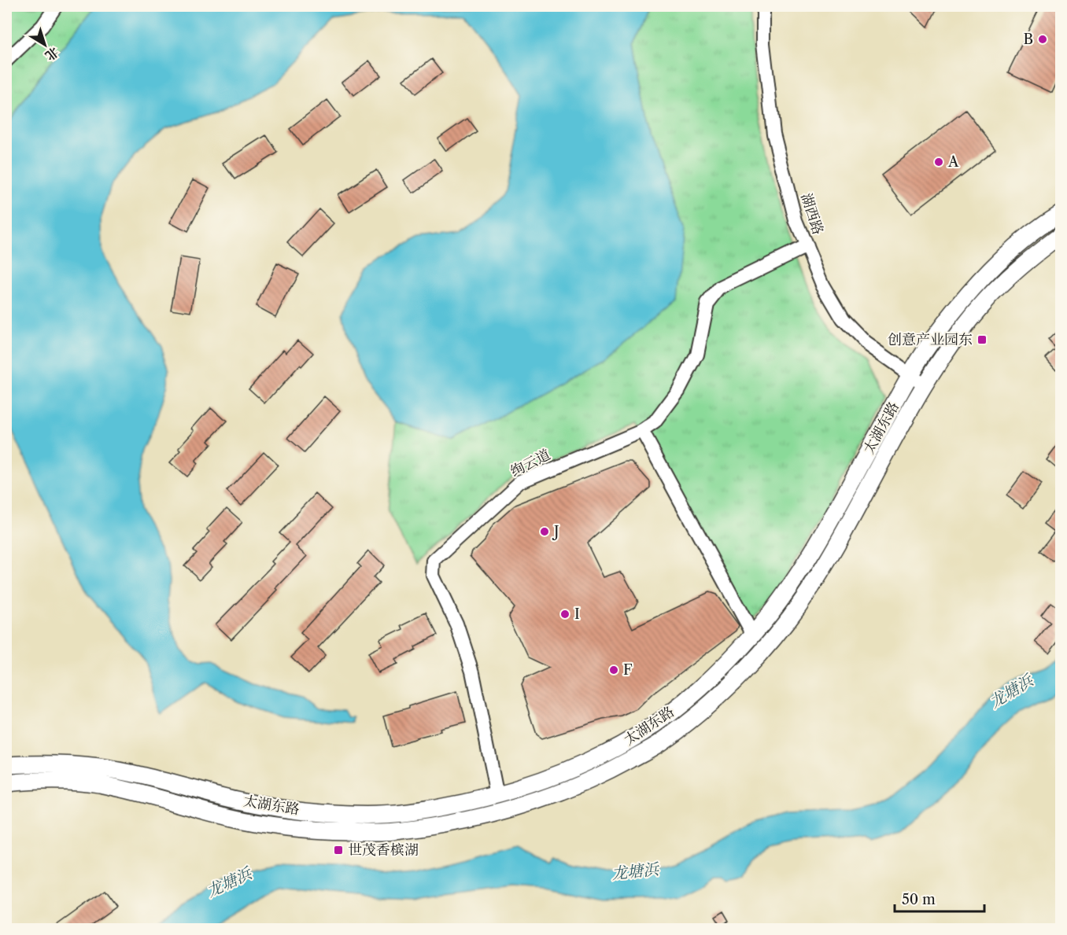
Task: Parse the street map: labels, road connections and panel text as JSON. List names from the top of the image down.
{
  "streets": {
    "main road": ["太湖东路"],
    "street": ["湖西路", "绚云道"]
  },
  "crossings": [
    ["湖西路", "太湖东路"],
    ["湖西路", "绚云道"],
    ["太湖东路", "绚云道"]
  ],
  "water": ["龙塘浜"],
  "places": {
    "other": [
      "B",
      "A",
      "J",
      "I",
      "F"
    ],
    "transit": ["创意产业园东", "世茂香槟湖"]
  },
  "scale_bar": "50 m",
  "north": "bottom right"
}
